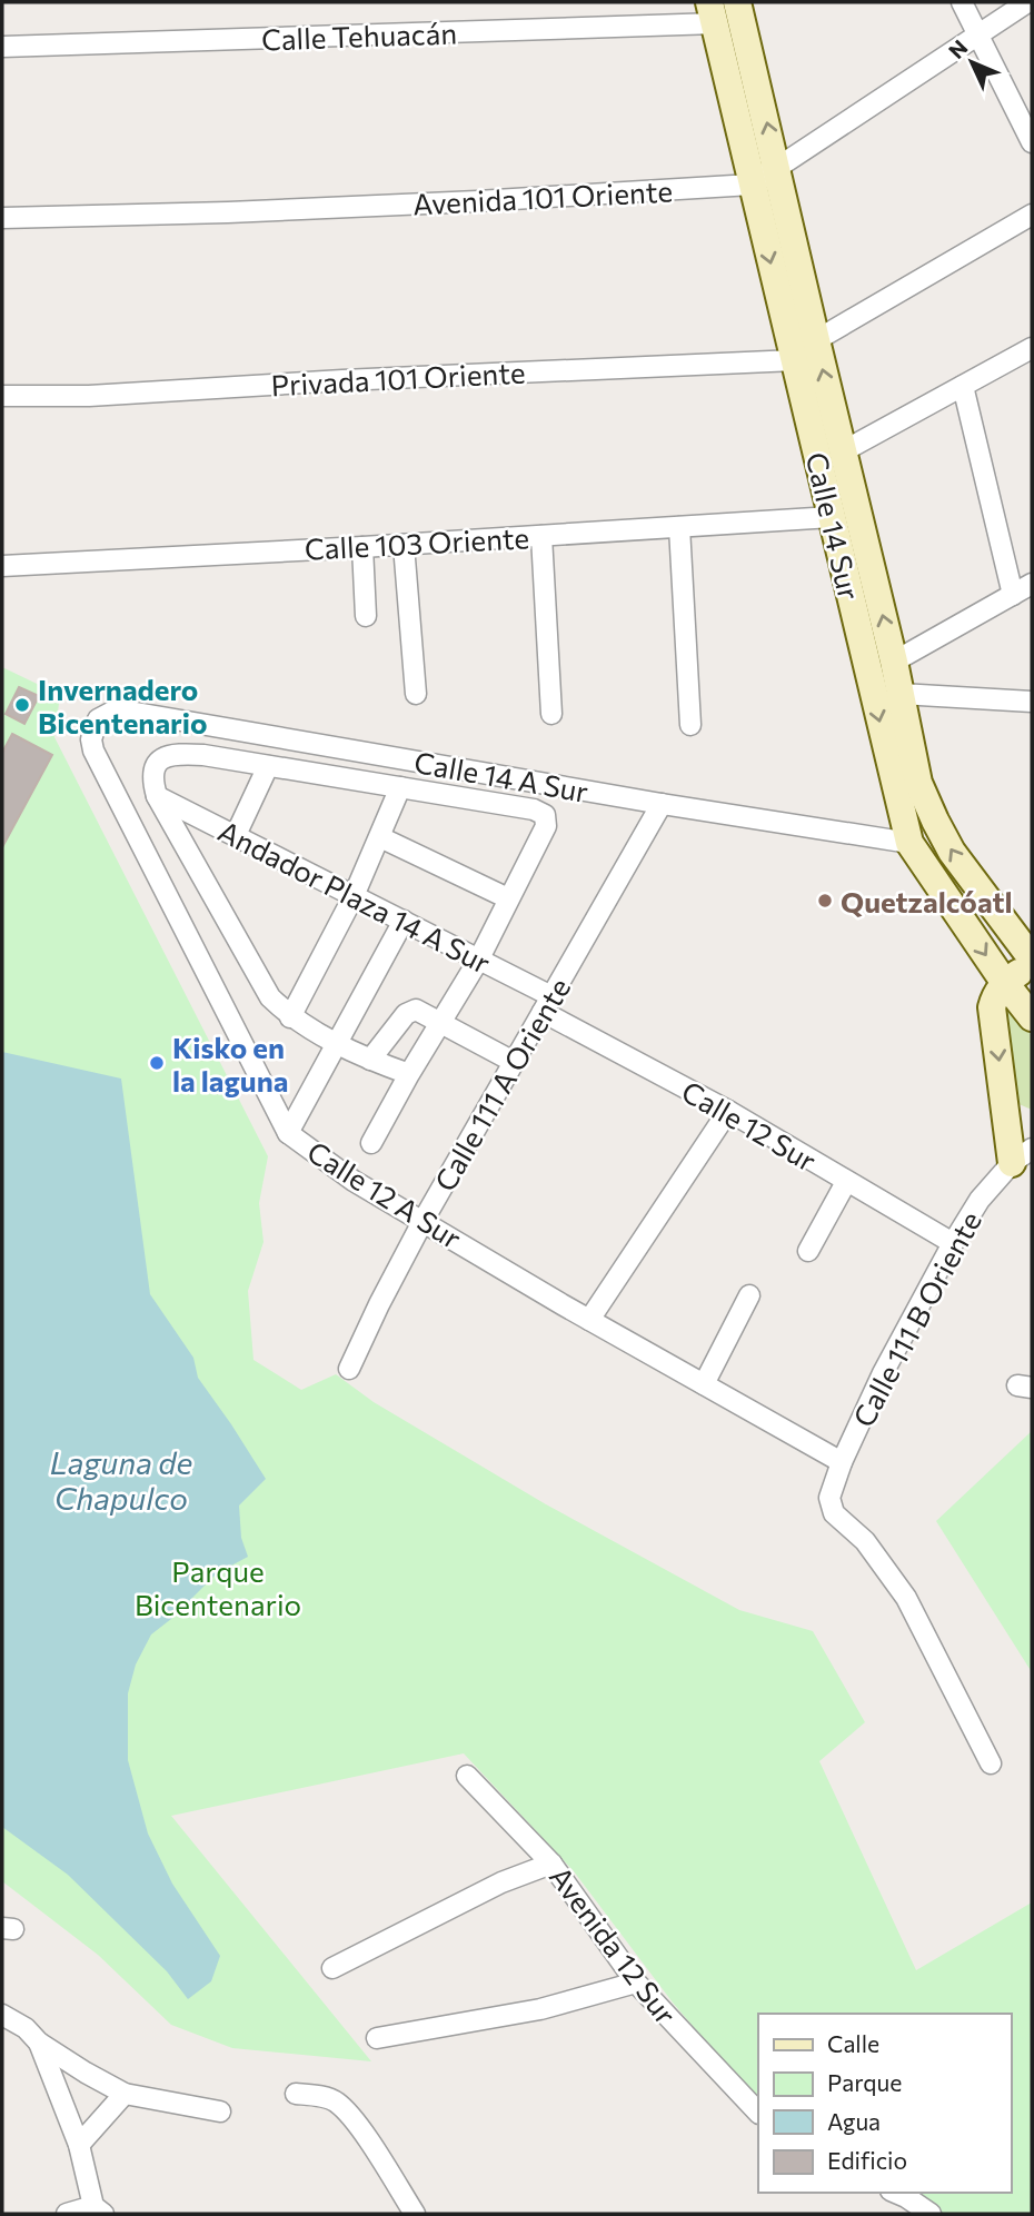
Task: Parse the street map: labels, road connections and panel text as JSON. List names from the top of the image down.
{
  "streets": {
    "main road": ["Calle 14 Sur"],
    "street": [
      "Calle Tehuacán",
      "Avenida 101 Oriente",
      "Privada 101 Oriente",
      "Calle 103 Oriente",
      "Calle 14 A Sur",
      "Andador Plaza 14 A Sur",
      "Calle 111 A Oriente",
      "Calle 12 Sur",
      "Calle 12 A Sur",
      "Calle 111 B Oriente",
      "Avenida 12 Sur"
    ]
  },
  "crossings": [
    ["Calle Tehuacán", "Calle 14 Sur"],
    ["Avenida 101 Oriente", "Calle 14 Sur"],
    ["Privada 101 Oriente", "Calle 14 Sur"],
    ["Calle 14 Sur", "Calle 103 Oriente"],
    ["Calle 14 Sur", "Calle 14 A Sur"],
    ["Calle 14 A Sur", "Calle 111 A Oriente"],
    ["Calle 14 A Sur", "Calle 12 A Sur"],
    ["Andador Plaza 14 A Sur", "Calle 111 A Oriente"],
    ["Andador Plaza 14 A Sur", "Calle 12 Sur"],
    ["Calle 111 A Oriente", "Calle 12 Sur"],
    ["Calle 111 A Oriente", "Calle 12 A Sur"],
    ["Calle 12 Sur", "Calle 111 B Oriente"],
    ["Calle 12 A Sur", "Calle 111 B Oriente"]
  ],
  "water": ["Laguna de Chapulco"],
  "parks": ["Parque Bicentenario"],
  "places": ["Invernadero Bicentenario", "Quetzalcóatl", "Kisko en la laguna"],
  "legend": [
    "Calle",
    "Parque",
    "Agua",
    "Edificio"
  ],
  "north": "top left"
}
